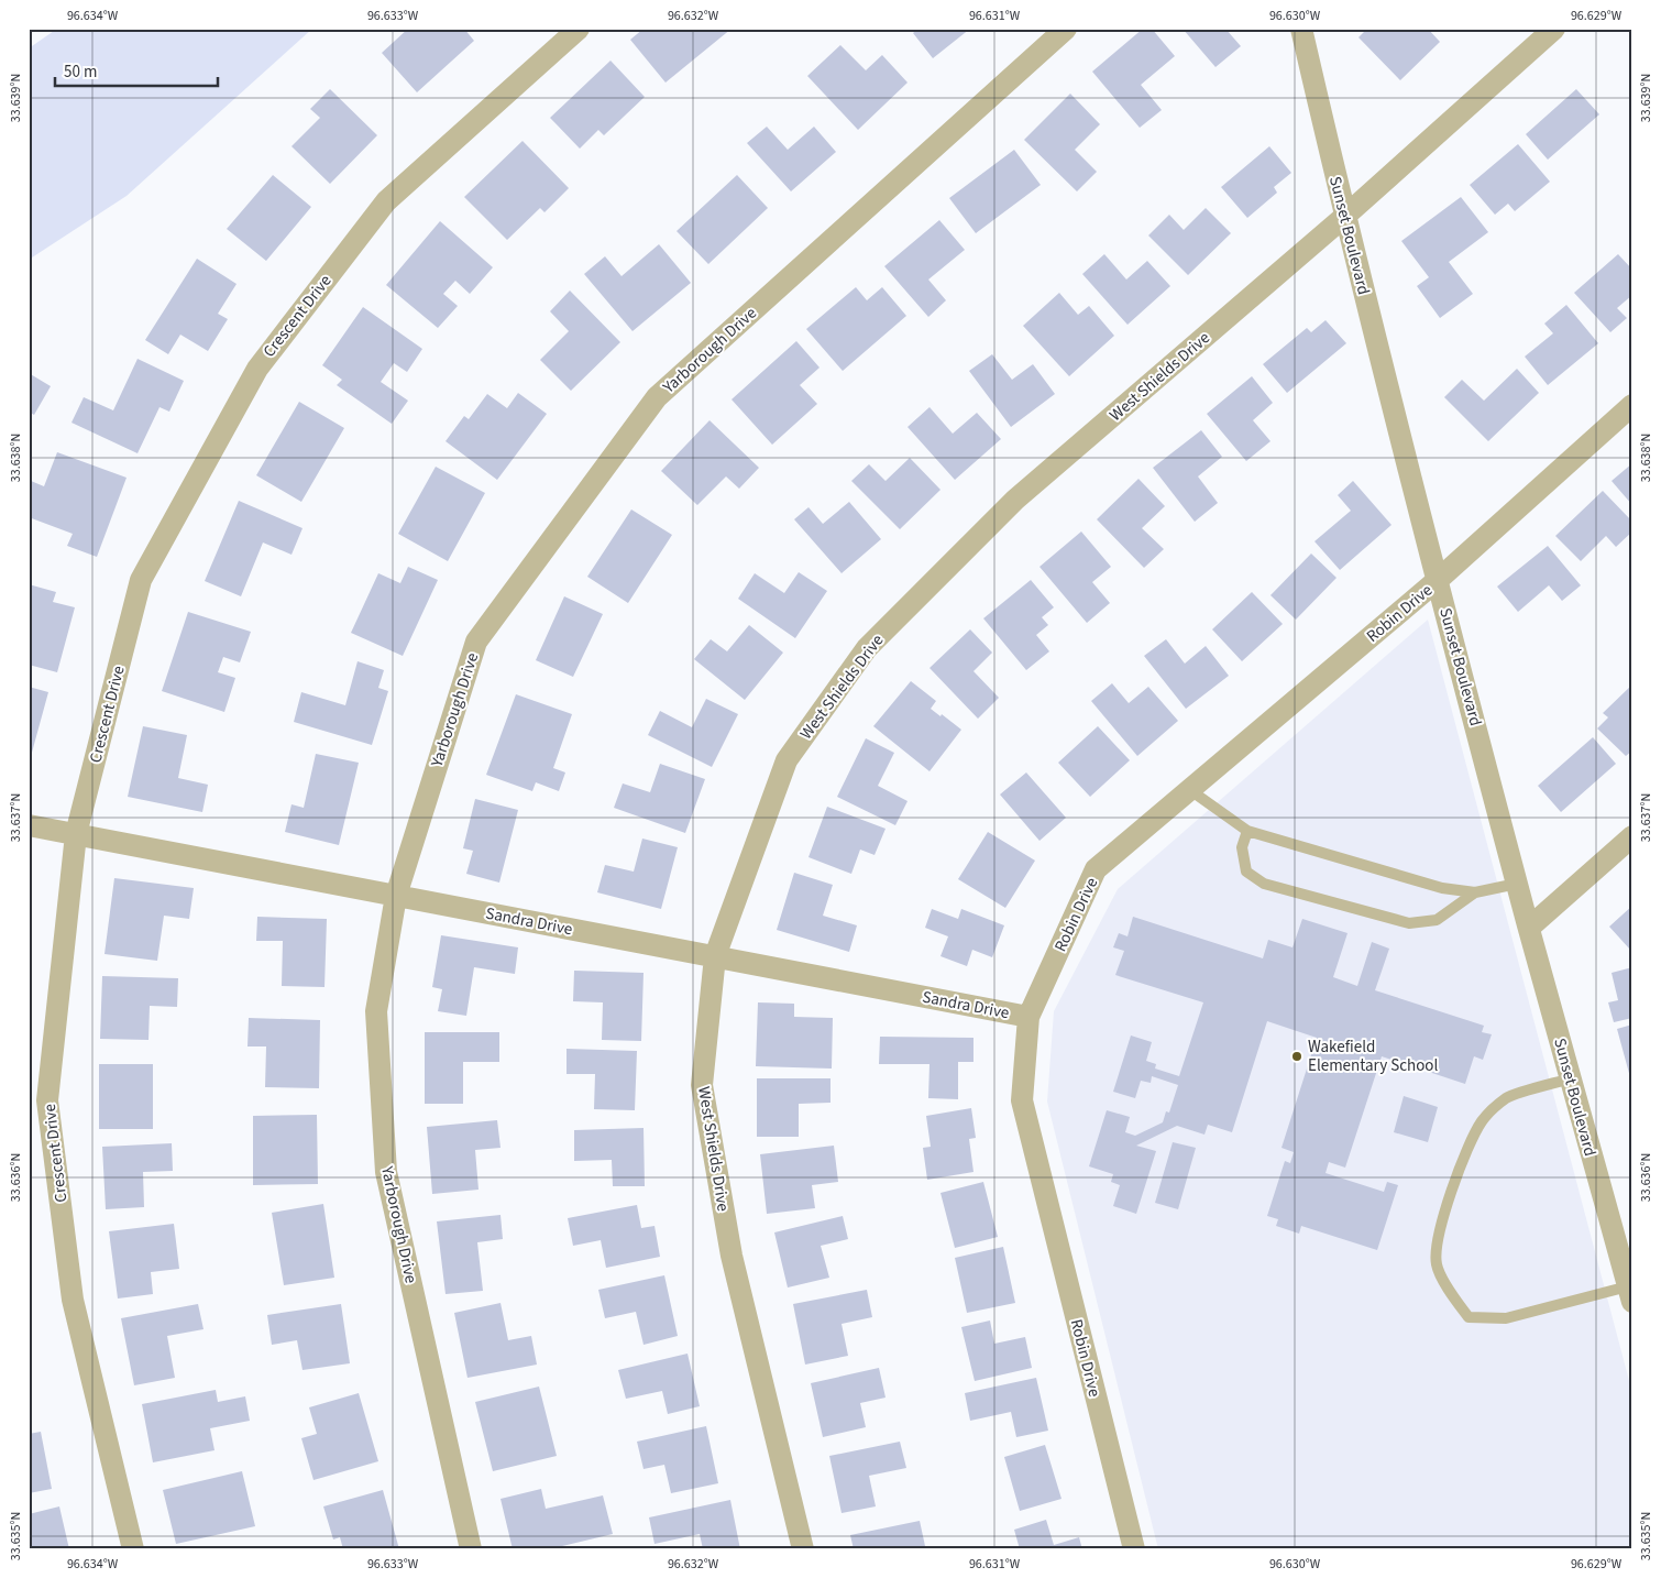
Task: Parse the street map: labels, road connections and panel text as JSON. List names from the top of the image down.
{
  "streets": {
    "street": [
      "Sunset Boulevard",
      "Crescent Drive",
      "Yarborough Drive",
      "West Shields Drive",
      "Robin Drive",
      "Sandra Drive"
    ]
  },
  "crossings": [
    ["Sunset Boulevard", "West Shields Drive"],
    ["Sunset Boulevard", "Robin Drive"],
    ["Crescent Drive", "Sandra Drive"],
    ["Yarborough Drive", "Sandra Drive"],
    ["West Shields Drive", "Sandra Drive"],
    ["Robin Drive", "Sandra Drive"]
  ],
  "places": ["Wakefield Elementary School"],
  "scale_bar": "50 m",
  "coordinates": [
    "96.634°W",
    "96.633°W",
    "96.632°W",
    "96.631°W",
    "96.630°W",
    "96.629°W",
    "33.639°N",
    "33.638°N",
    "33.637°N",
    "33.636°N",
    "33.635°N"
  ]
}
